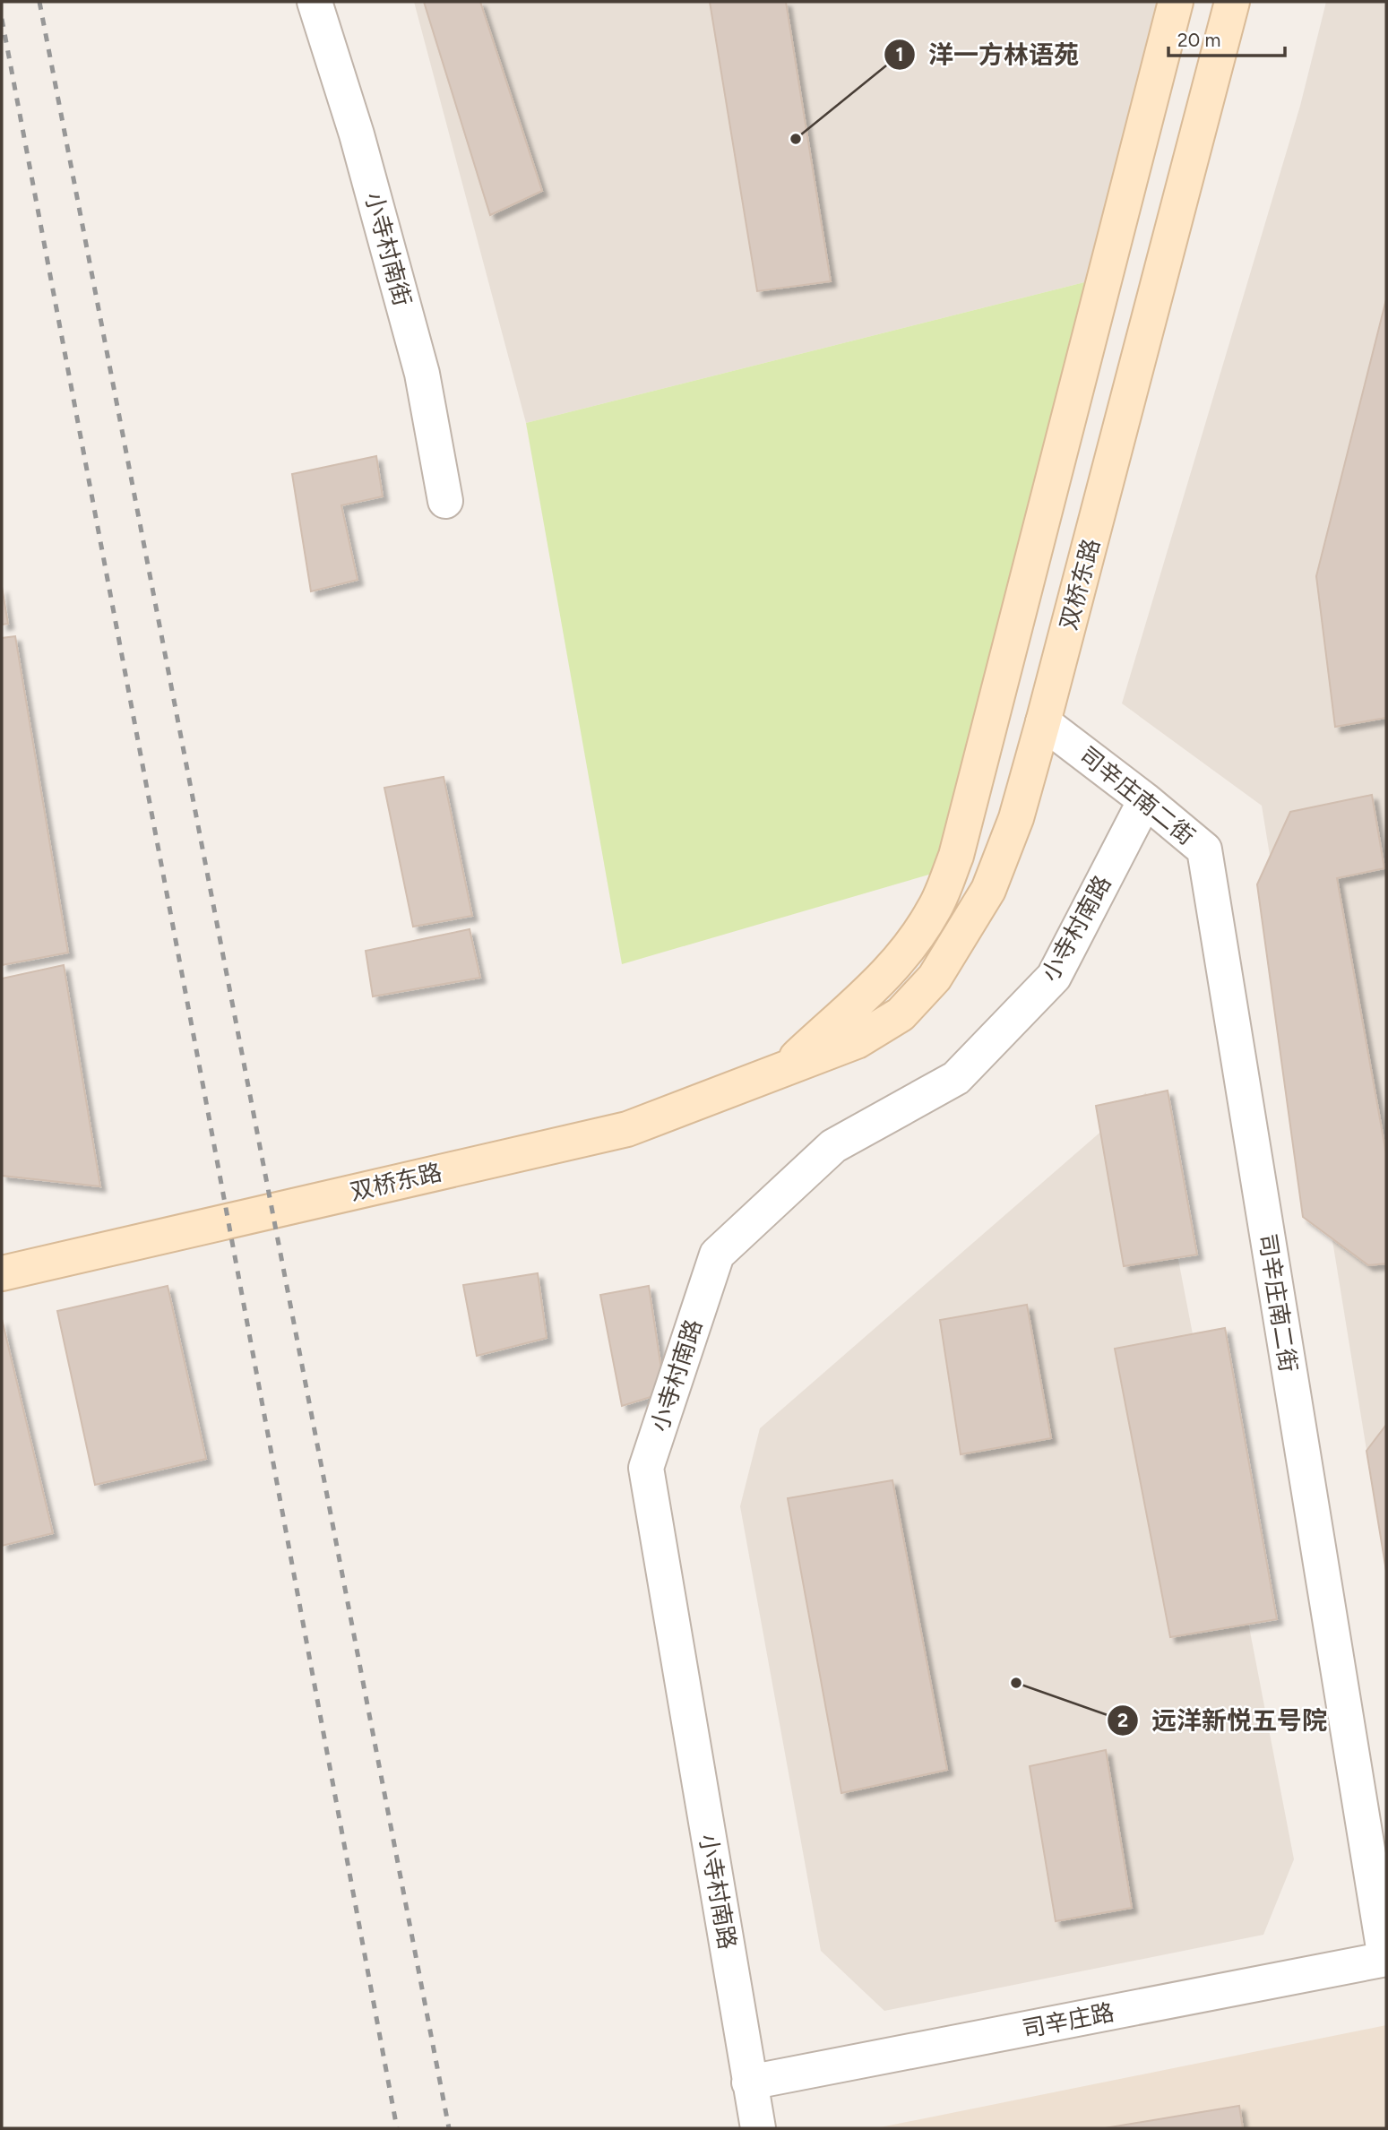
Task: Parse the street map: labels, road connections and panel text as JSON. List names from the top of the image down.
{
  "streets": {
    "street": [
      "小寺村南街",
      "双桥东路",
      "司辛庄南二街",
      "小寺村南路",
      "司辛庄路"
    ]
  },
  "crossings": [
    ["双桥东路", "司辛庄南二街"],
    ["司辛庄南二街", "小寺村南路"],
    ["司辛庄南二街", "司辛庄路"],
    ["小寺村南路", "司辛庄路"]
  ],
  "places": ["洋一方林语苑", "远洋新悦五号院"],
  "scale_bar": "20 m"
}
